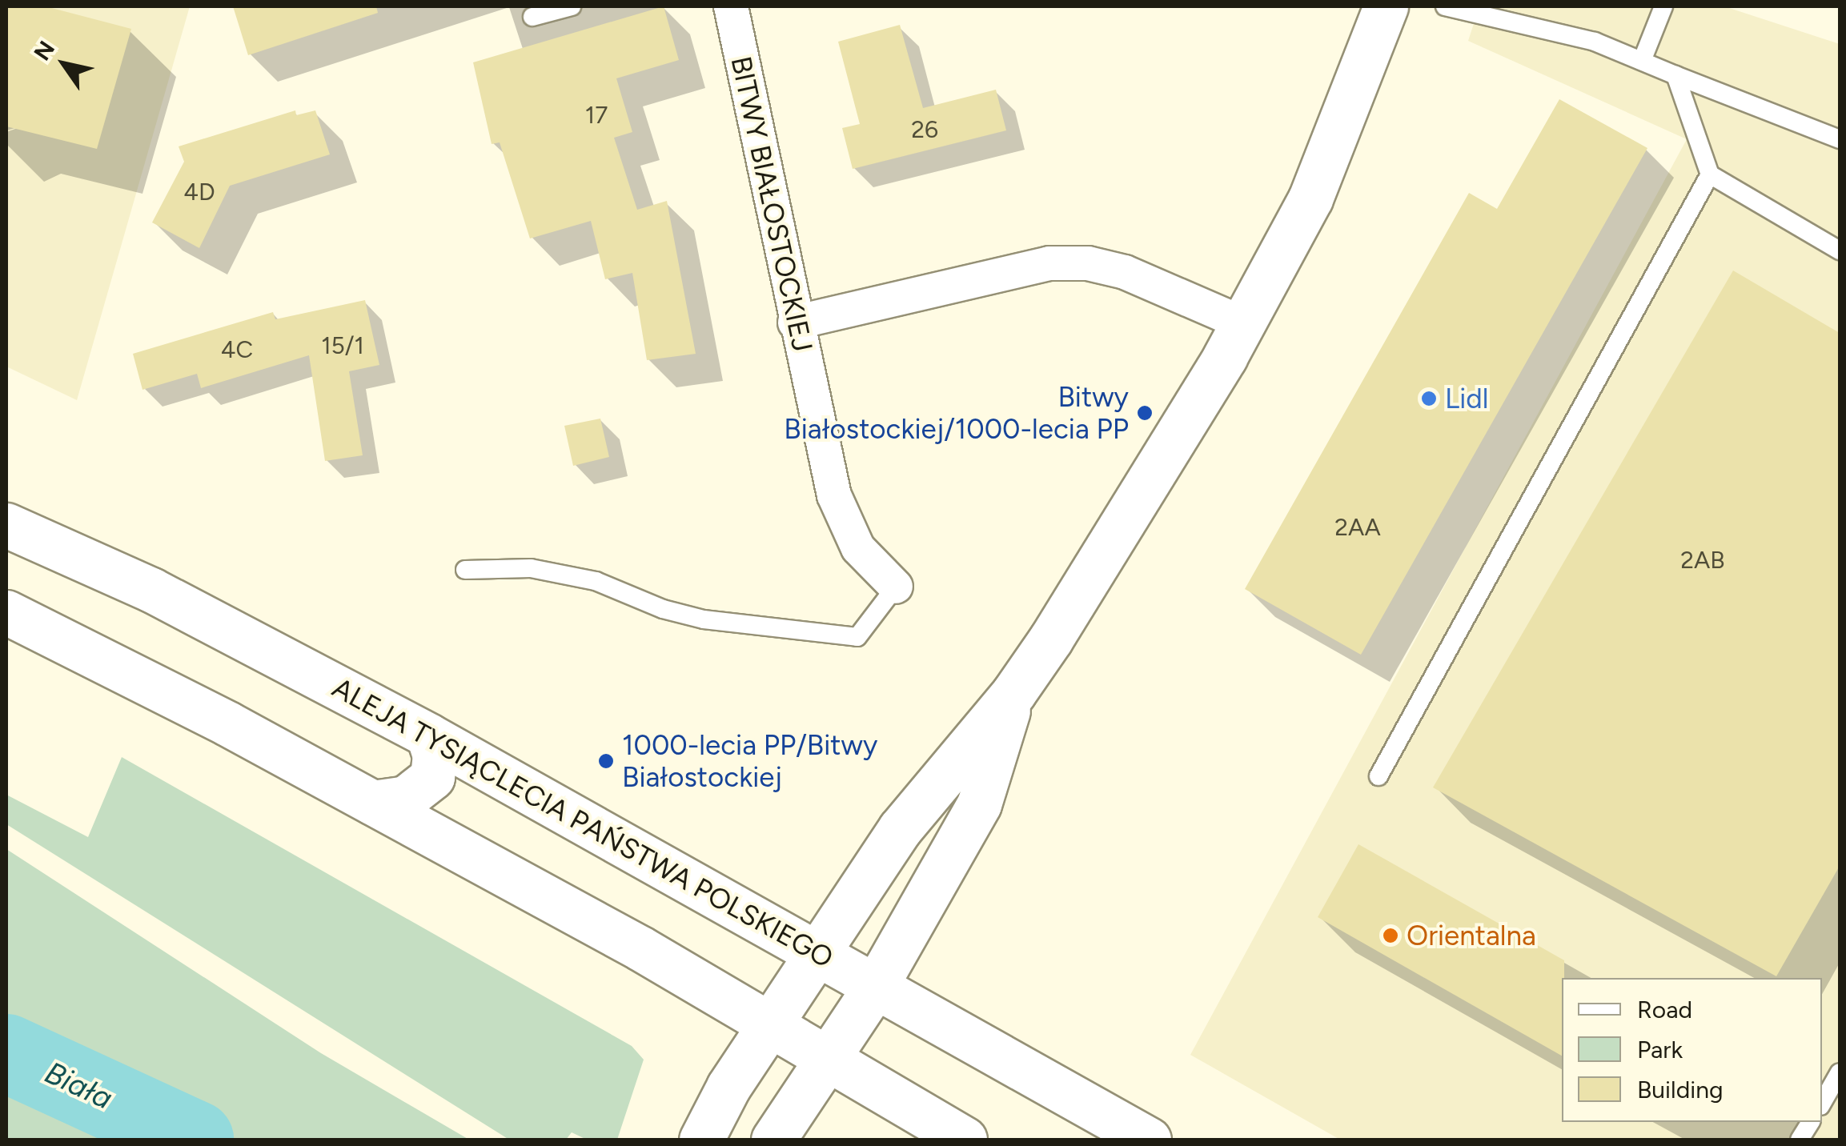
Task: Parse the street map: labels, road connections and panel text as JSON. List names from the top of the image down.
{
  "streets": {
    "main road": ["ALEJA TYSIĄCLECIA PAŃSTWA POLSKIEGO"],
    "street": ["BITWY BIAŁOSTOCKIEJ"]
  },
  "water": ["Biała"],
  "places": [
    "Lidl",
    "Bitwy Białostockiej/1000-lecia PP",
    "1000-lecia PP/Bitwy Białostockiej",
    "Orientalna"
  ],
  "house_numbers": [
    "17",
    "26",
    "4D",
    "15/1",
    "4C",
    "2AA",
    "2AB"
  ],
  "legend": ["Road", "Park", "Building"],
  "north": "top left"
}
